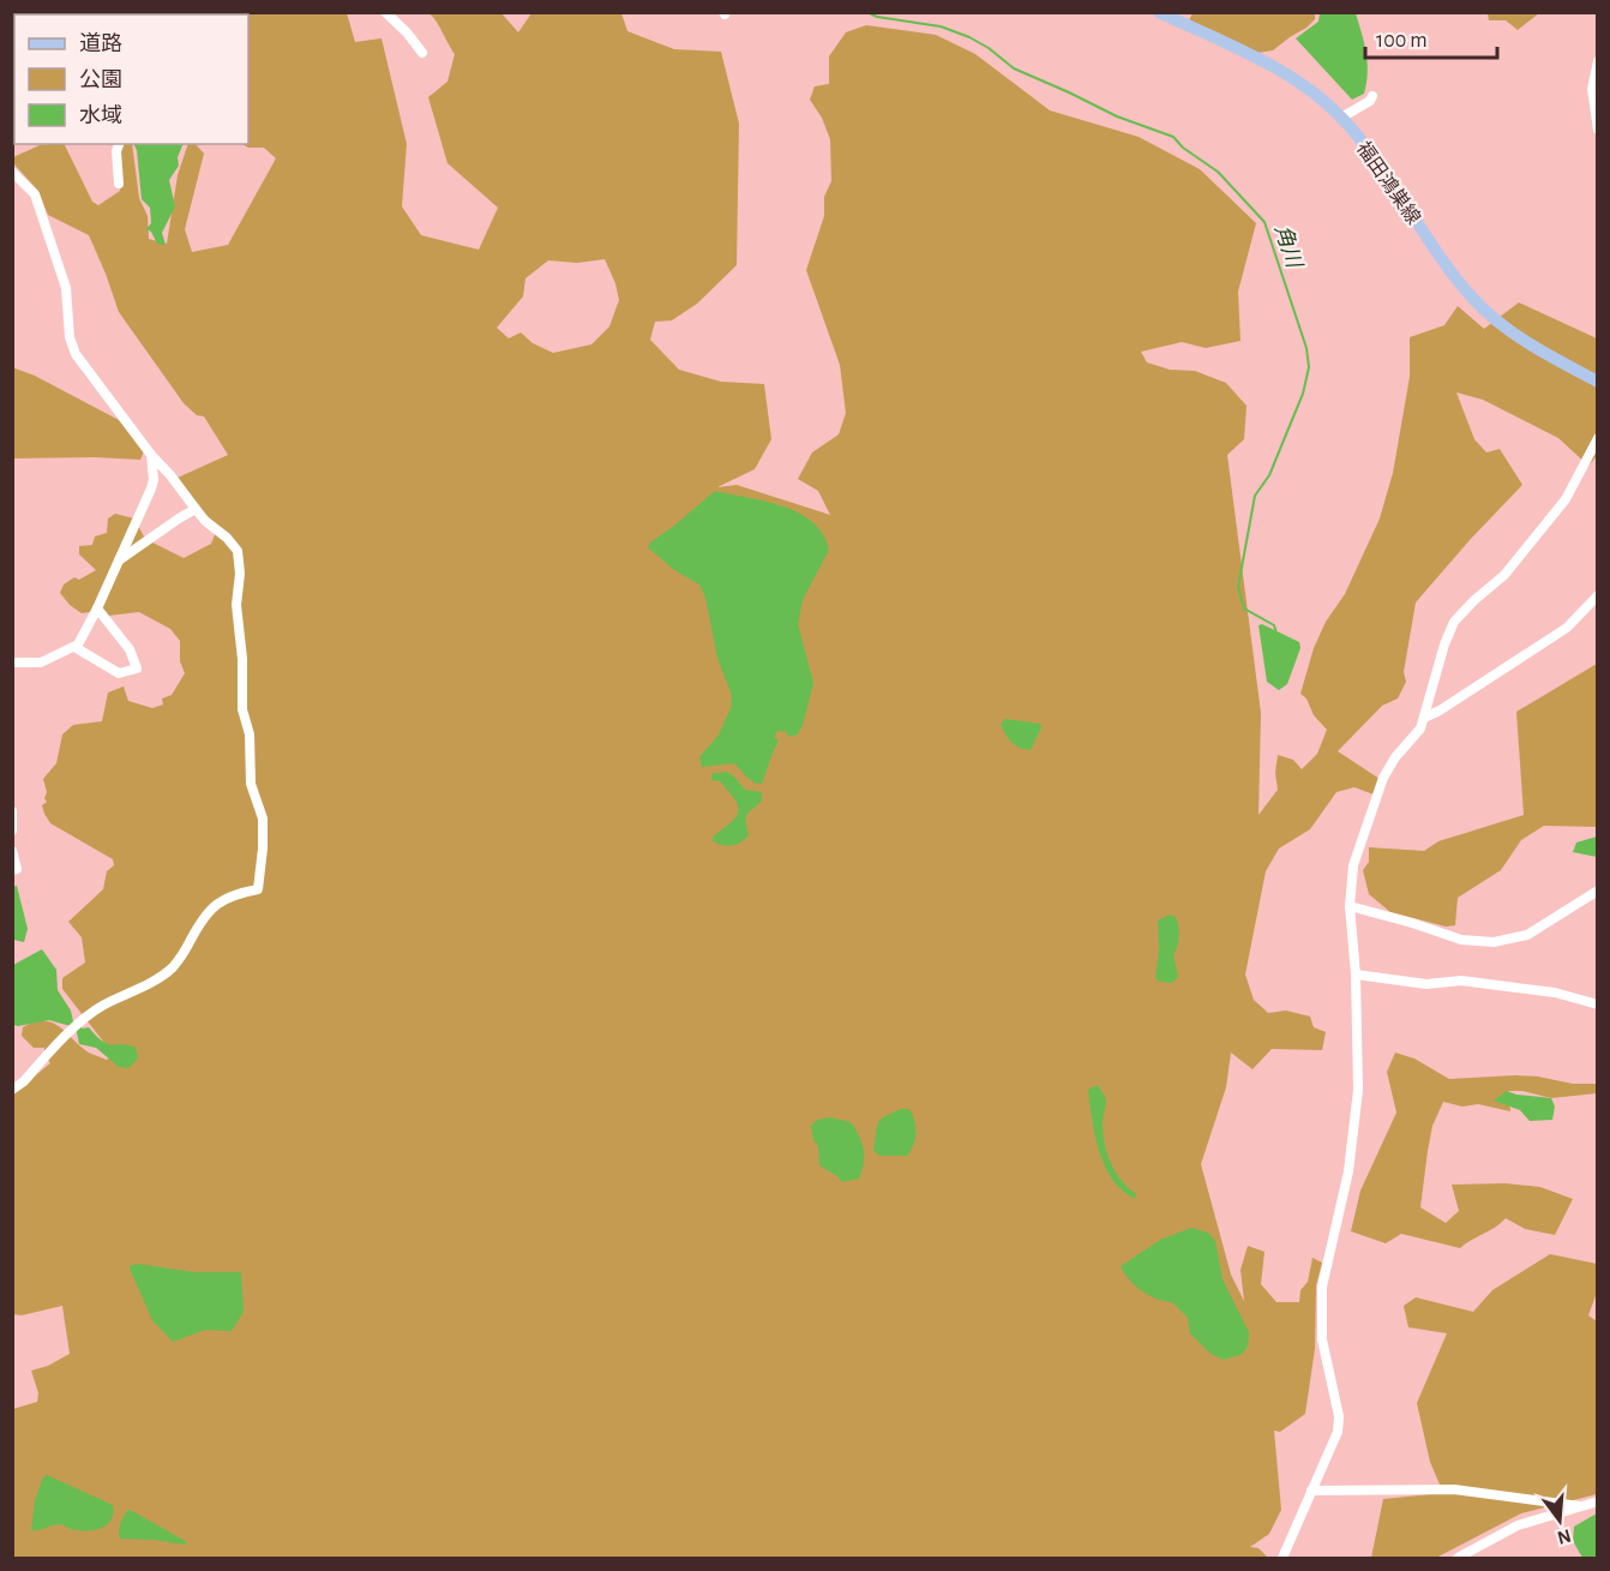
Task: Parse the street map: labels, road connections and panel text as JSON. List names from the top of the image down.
{
  "streets": {
    "main road": ["福田鴻巣線"]
  },
  "water": ["角川"],
  "legend": ["道路", "公園", "水域"],
  "scale_bar": "100 m",
  "north": "bottom"
}
